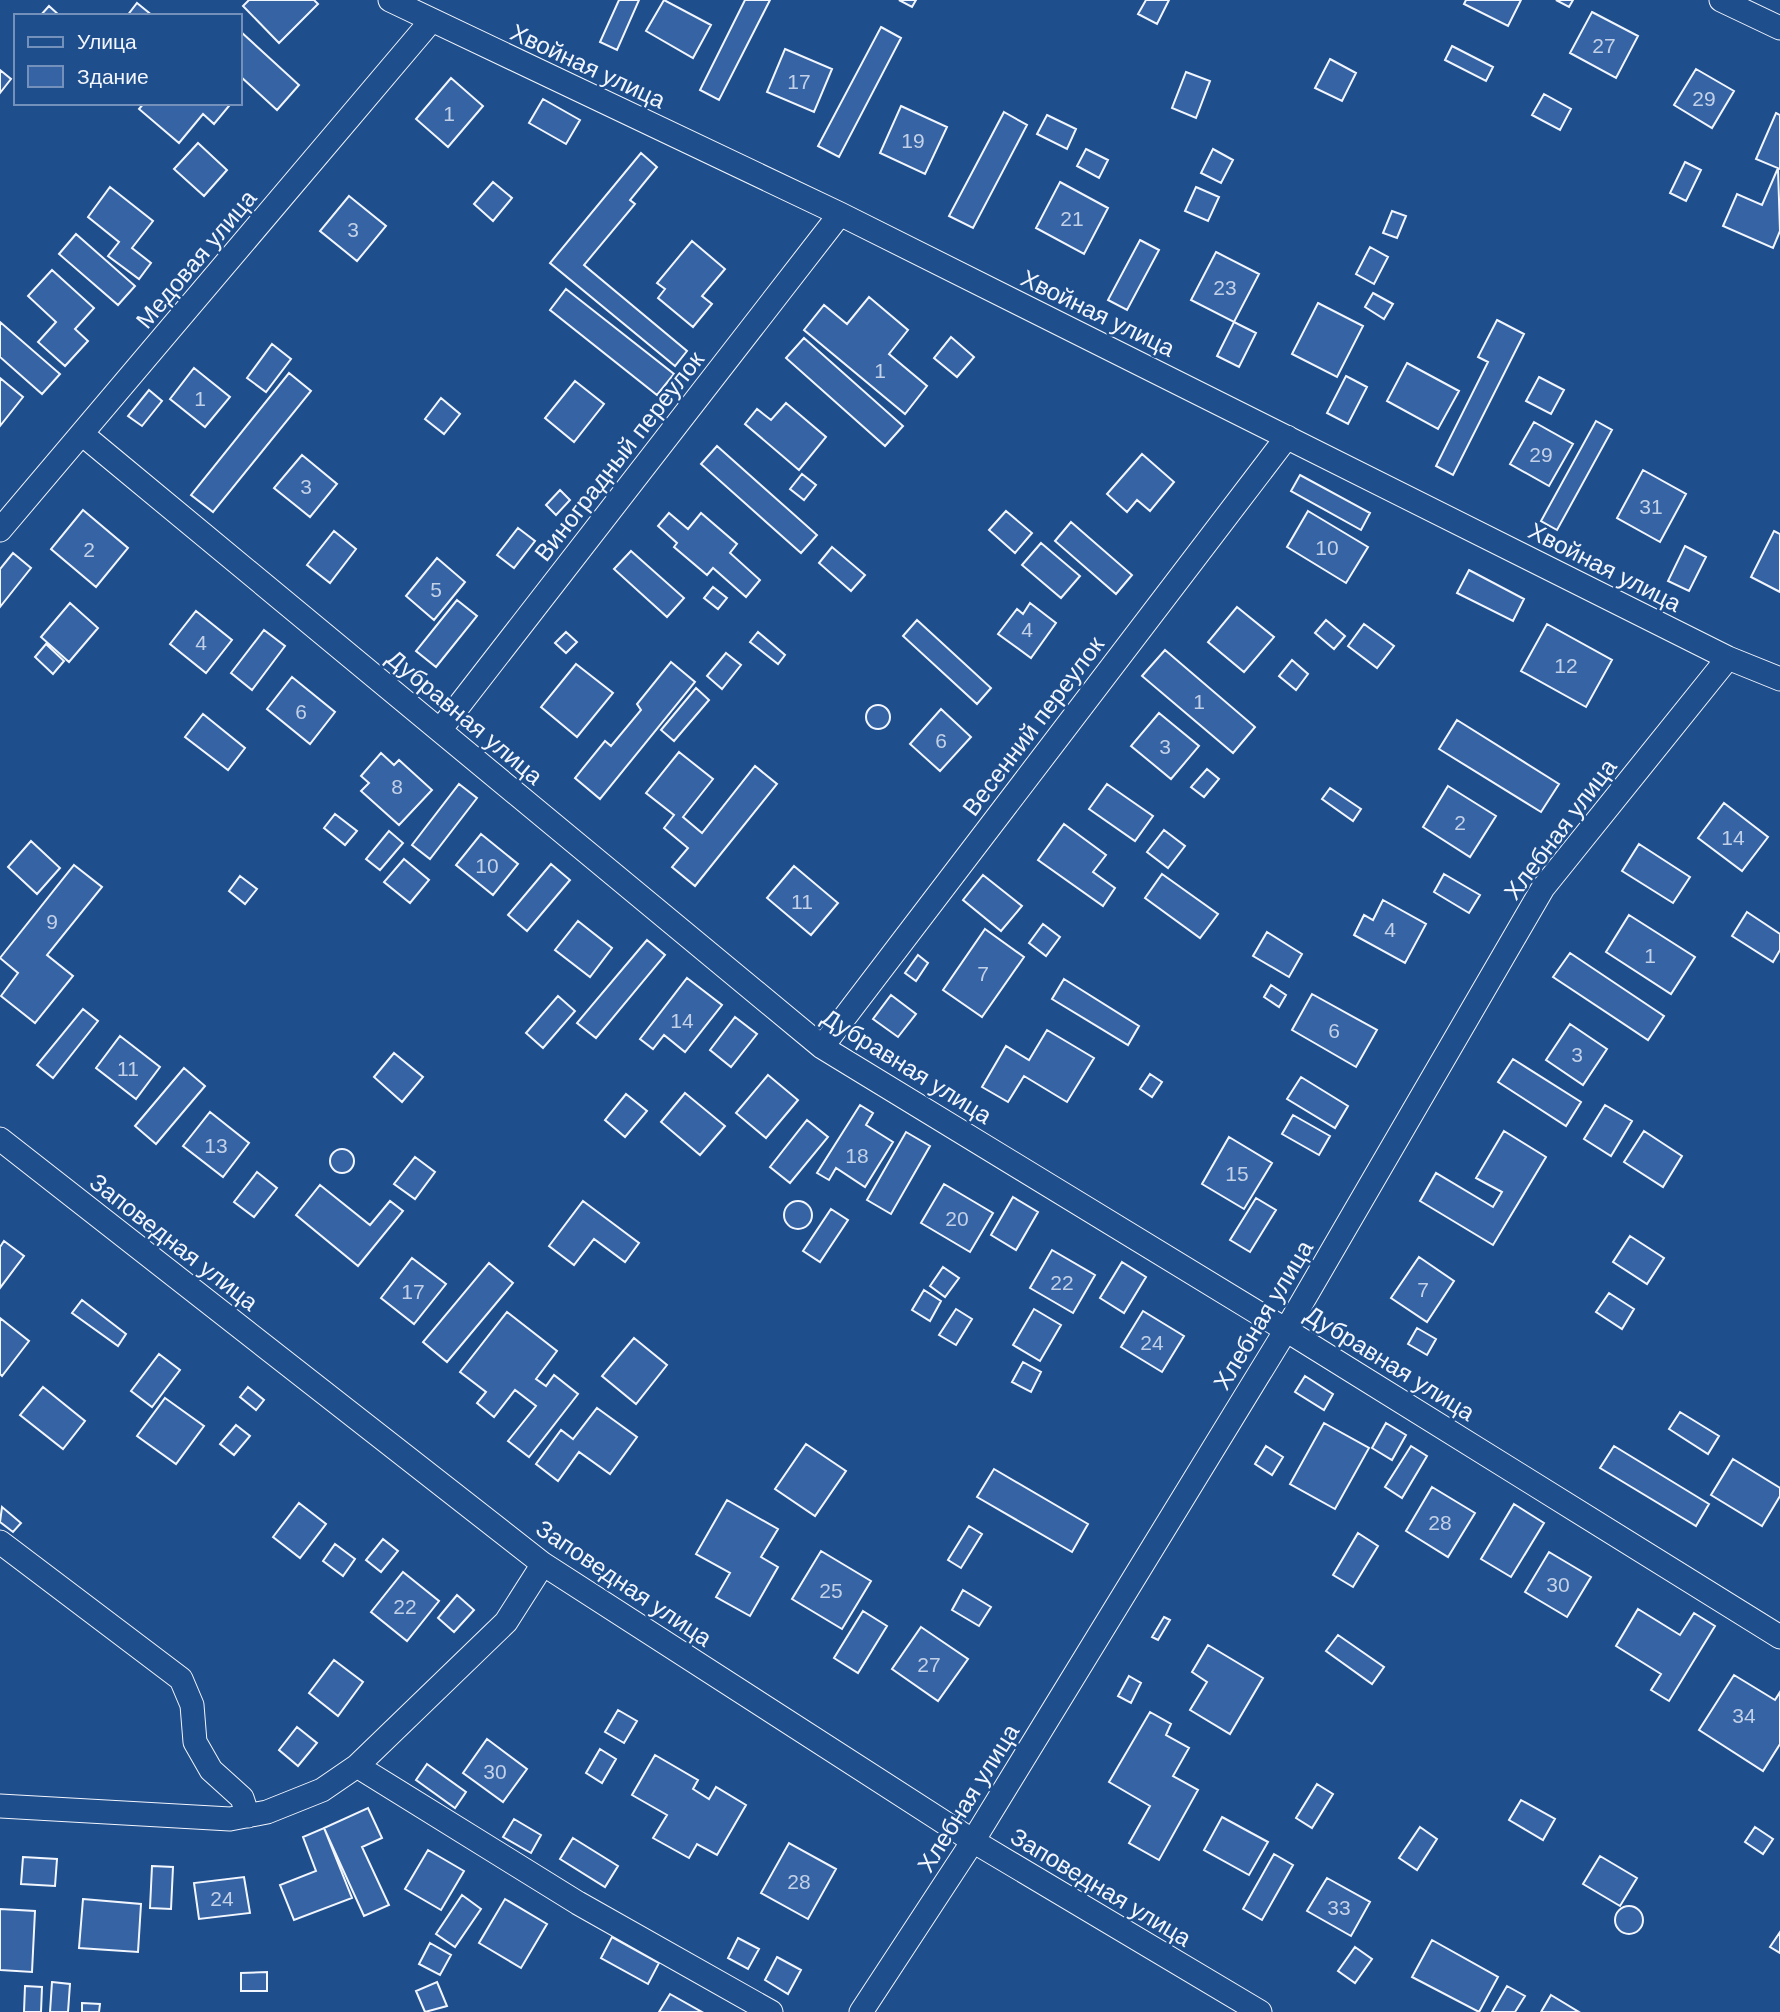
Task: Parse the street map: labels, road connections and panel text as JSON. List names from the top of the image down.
{
  "streets": {
    "street": [
      "Хвойная улица",
      "Медовая улица",
      "Виноградный переулок",
      "Дубравная улица",
      "Весенний переулок",
      "Хлебная улица",
      "Заповедная улица"
    ]
  },
  "crossings": [
    ["Хвойная улица", "Медовая улица"],
    ["Хвойная улица", "Виноградный переулок"],
    ["Хвойная улица", "Весенний переулок"],
    ["Хвойная улица", "Хлебная улица"],
    ["Медовая улица", "Дубравная улица"],
    ["Виноградный переулок", "Дубравная улица"],
    ["Дубравная улица", "Весенний переулок"],
    ["Дубравная улица", "Хлебная улица"],
    ["Хлебная улица", "Заповедная улица"]
  ],
  "house_numbers": [
    "27",
    "17",
    "29",
    "1",
    "19",
    "21",
    "3",
    "23",
    "1",
    "1",
    "29",
    "3",
    "31",
    "10",
    "2",
    "5",
    "4",
    "4",
    "12",
    "1",
    "6",
    "6",
    "3",
    "8",
    "2",
    "14",
    "10",
    "11",
    "9",
    "4",
    "1",
    "7",
    "14",
    "6",
    "3",
    "11",
    "13",
    "18",
    "15",
    "20",
    "22",
    "7",
    "17",
    "24",
    "28",
    "30",
    "25",
    "22",
    "27",
    "34",
    "30",
    "28",
    "24",
    "33"
  ],
  "legend": ["Улица", "Здание"]
}
